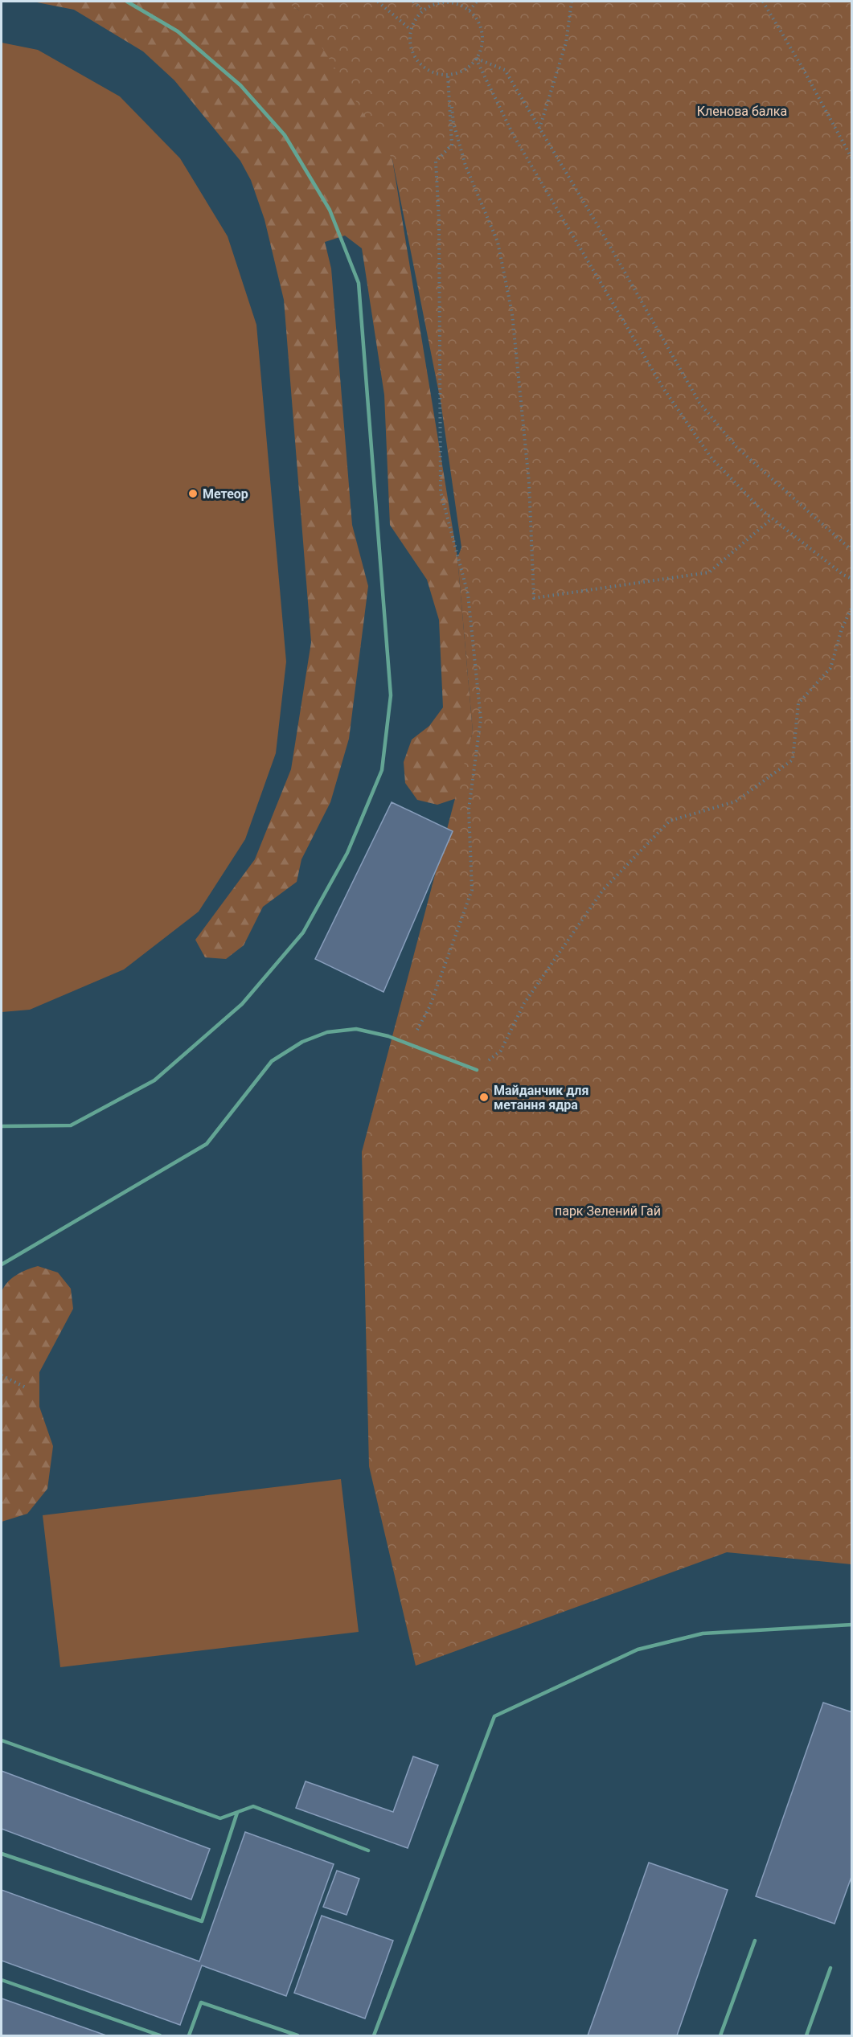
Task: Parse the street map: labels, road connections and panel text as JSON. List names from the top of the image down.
{
  "parks": ["Кленова балка", "парк Зелений Гай"],
  "places": ["Метеор", "Майданчик для метання ядра"]
}
